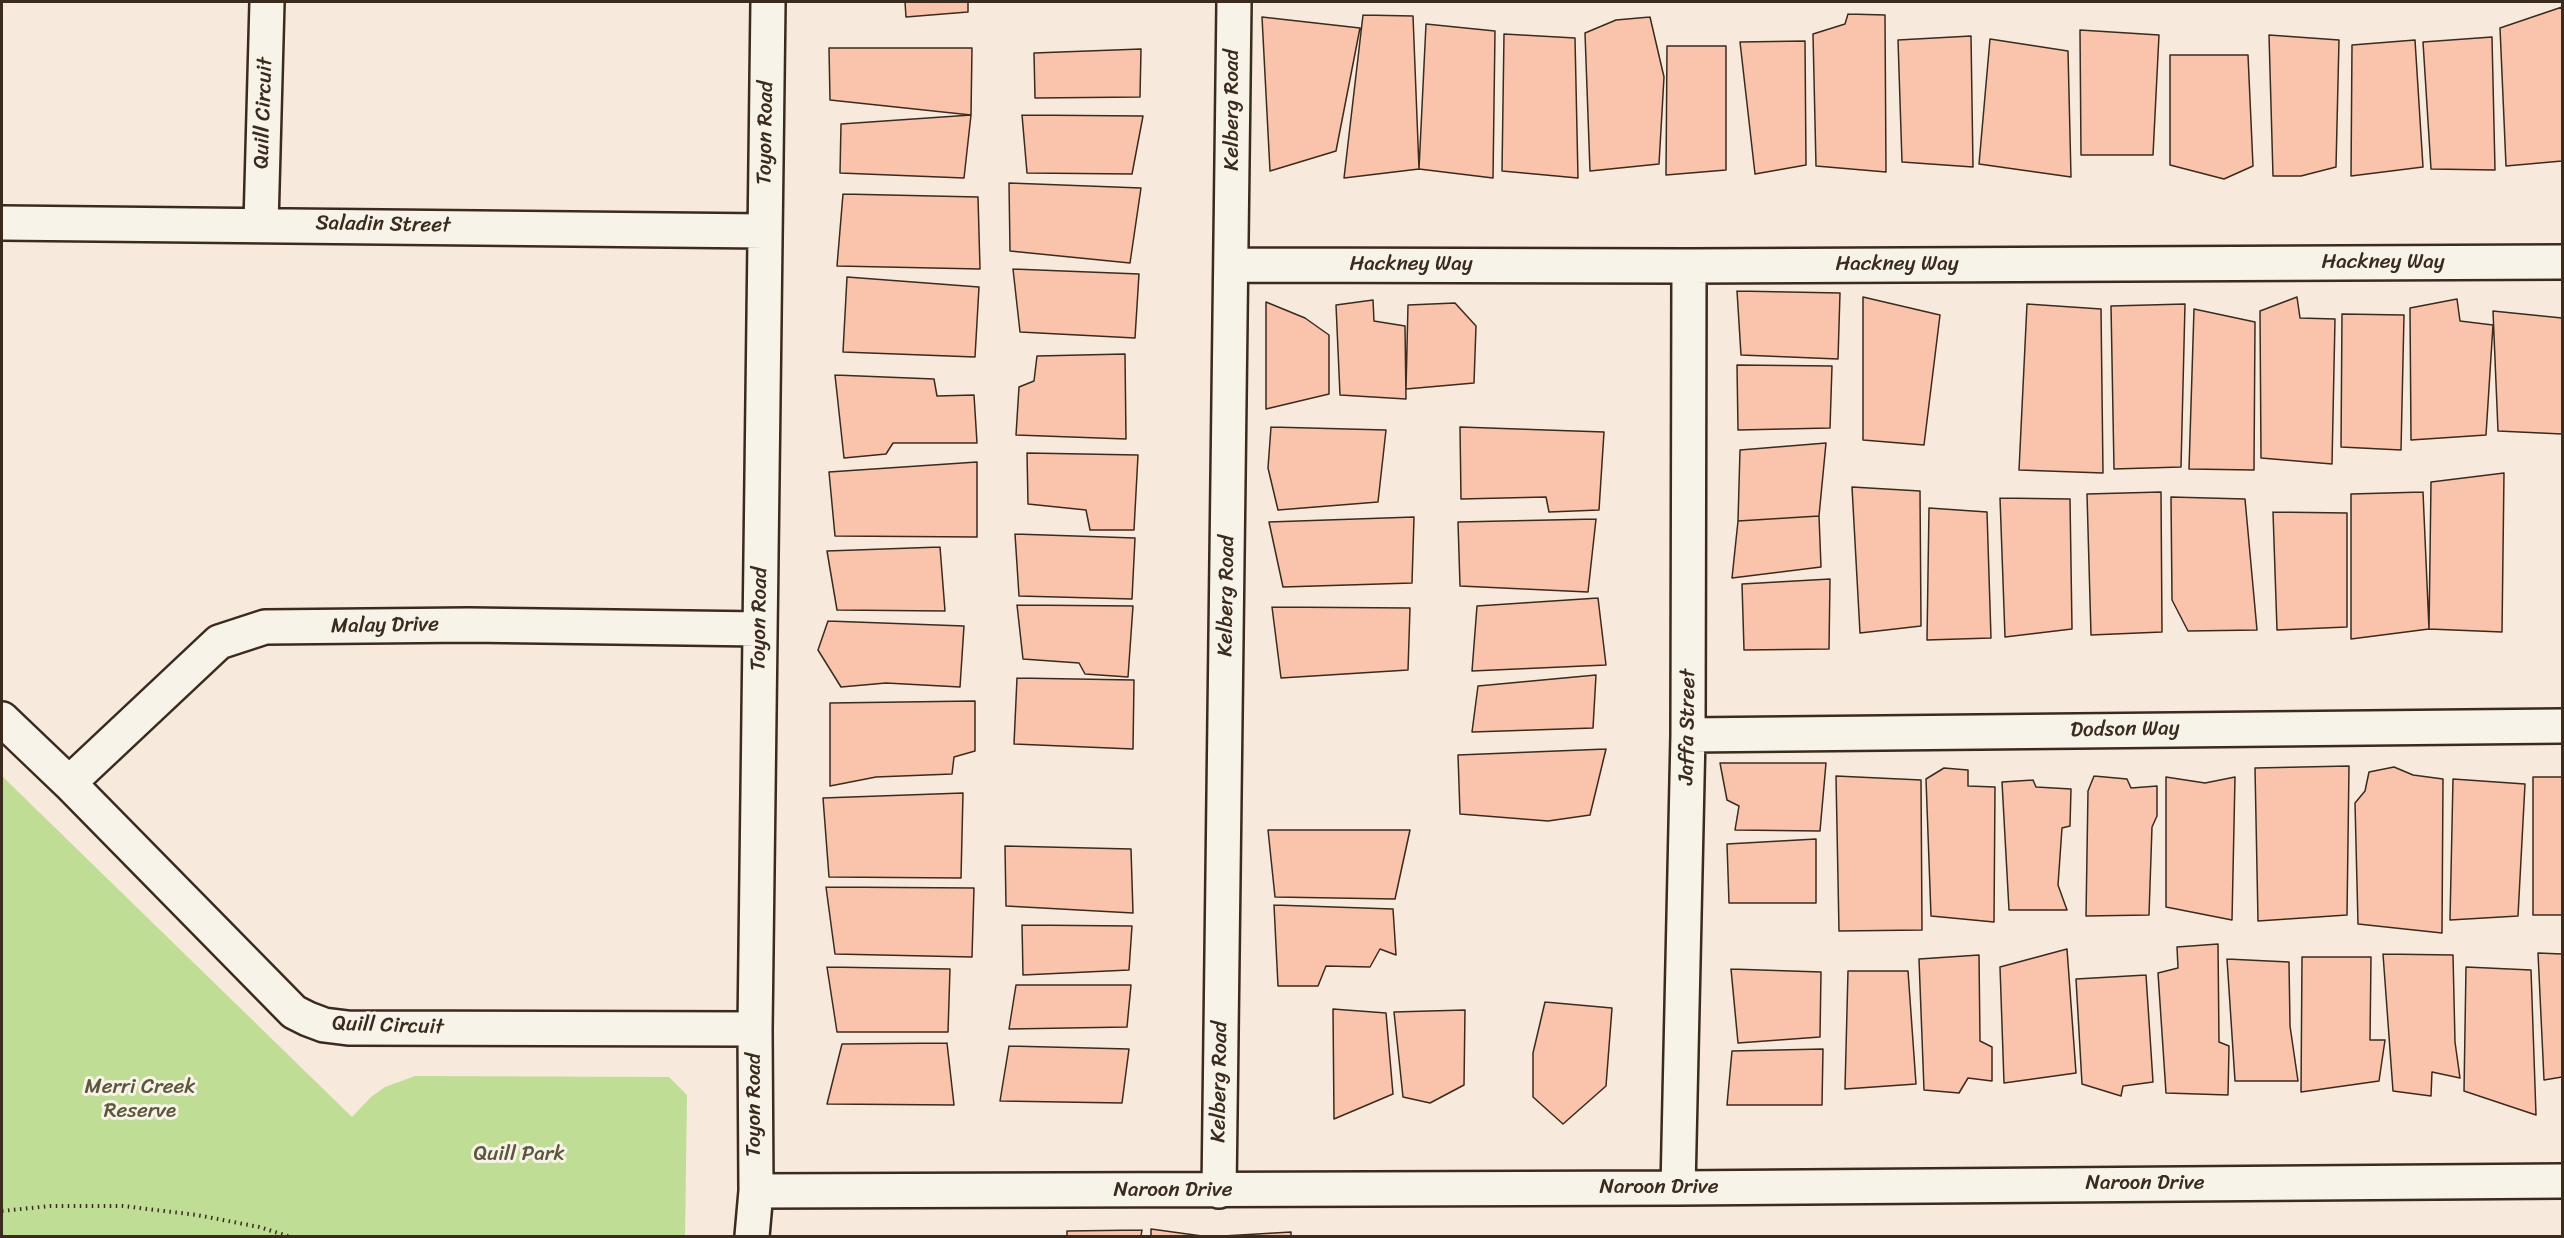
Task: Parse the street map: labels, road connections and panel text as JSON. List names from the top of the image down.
{
  "streets": {
    "street": [
      "Kelberg Road",
      "Quill Circuit",
      "Toyon Road",
      "Saladin Street",
      "Hackney Way",
      "Malay Drive",
      "Jaffa Street",
      "Dodson Way",
      "Naroon Drive"
    ]
  },
  "crossings": [
    ["Kelberg Road", "Hackney Way"],
    ["Kelberg Road", "Naroon Drive"],
    ["Quill Circuit", "Toyon Road"],
    ["Quill Circuit", "Saladin Street"],
    ["Quill Circuit", "Malay Drive"],
    ["Toyon Road", "Saladin Street"],
    ["Toyon Road", "Malay Drive"],
    ["Toyon Road", "Naroon Drive"],
    ["Hackney Way", "Jaffa Street"],
    ["Jaffa Street", "Dodson Way"],
    ["Jaffa Street", "Naroon Drive"]
  ],
  "parks": ["Merri Creek Reserve", "Quill Park"]
}
